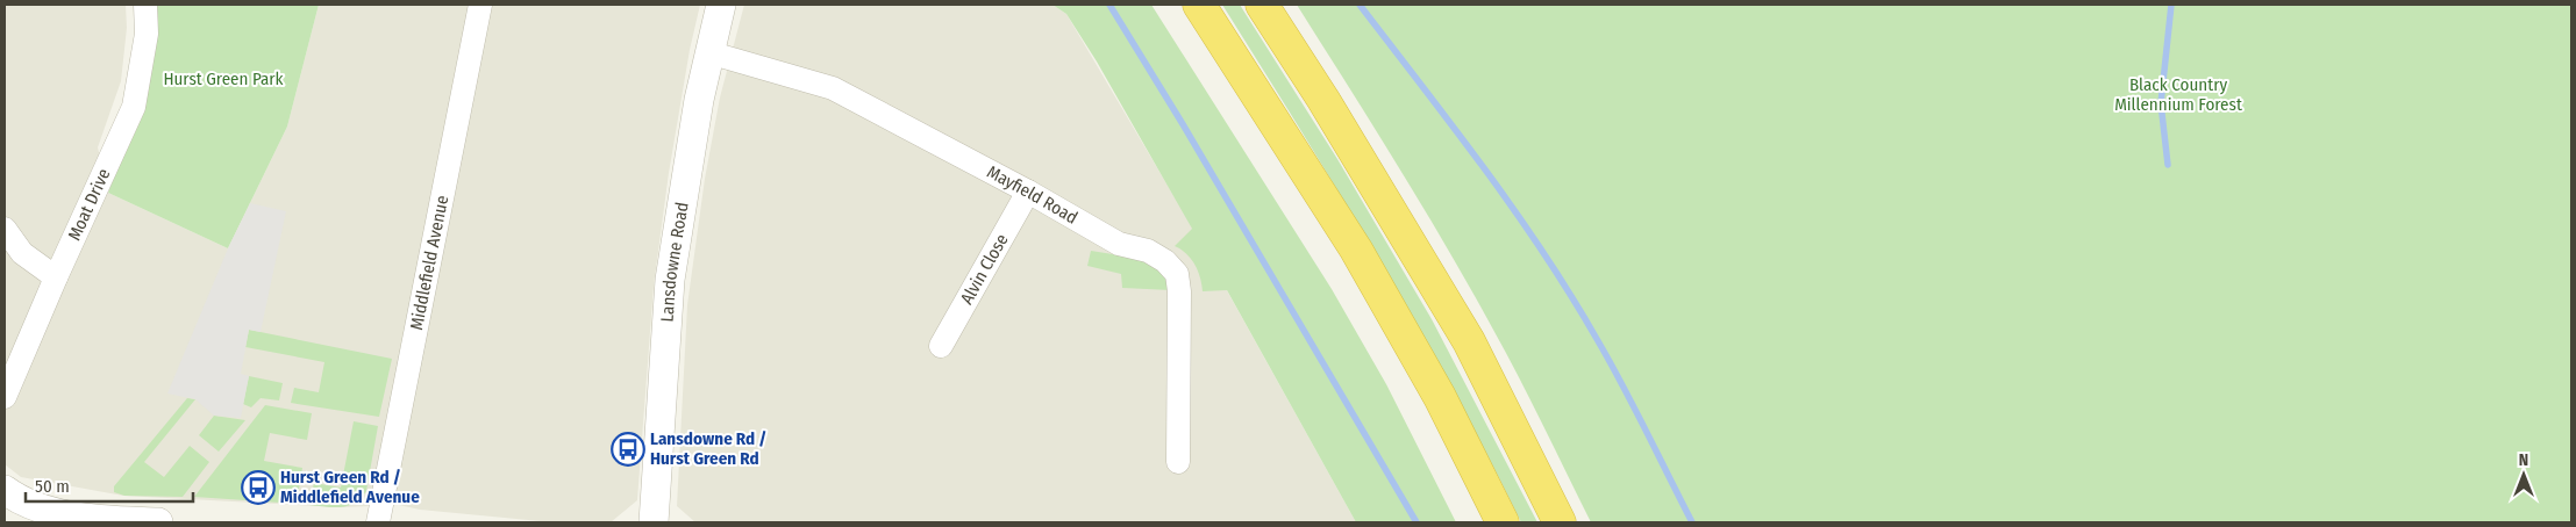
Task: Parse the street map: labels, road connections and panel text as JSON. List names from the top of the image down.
{
  "streets": {
    "street": [
      "Mayfield Road",
      "Moat Drive",
      "Lansdowne Road",
      "Middlefield Avenue",
      "Alvin Close"
    ]
  },
  "crossings": [
    ["Mayfield Road", "Lansdowne Road"],
    ["Mayfield Road", "Alvin Close"]
  ],
  "parks": ["Hurst Green Park", "Black Country Millennium Forest"],
  "places": {
    "bus stop": ["Lansdowne Rd / Hurst Green Rd", "Hurst Green Rd / Middlefield Avenue"]
  },
  "scale_bar": "50 m",
  "north": "top"
}
